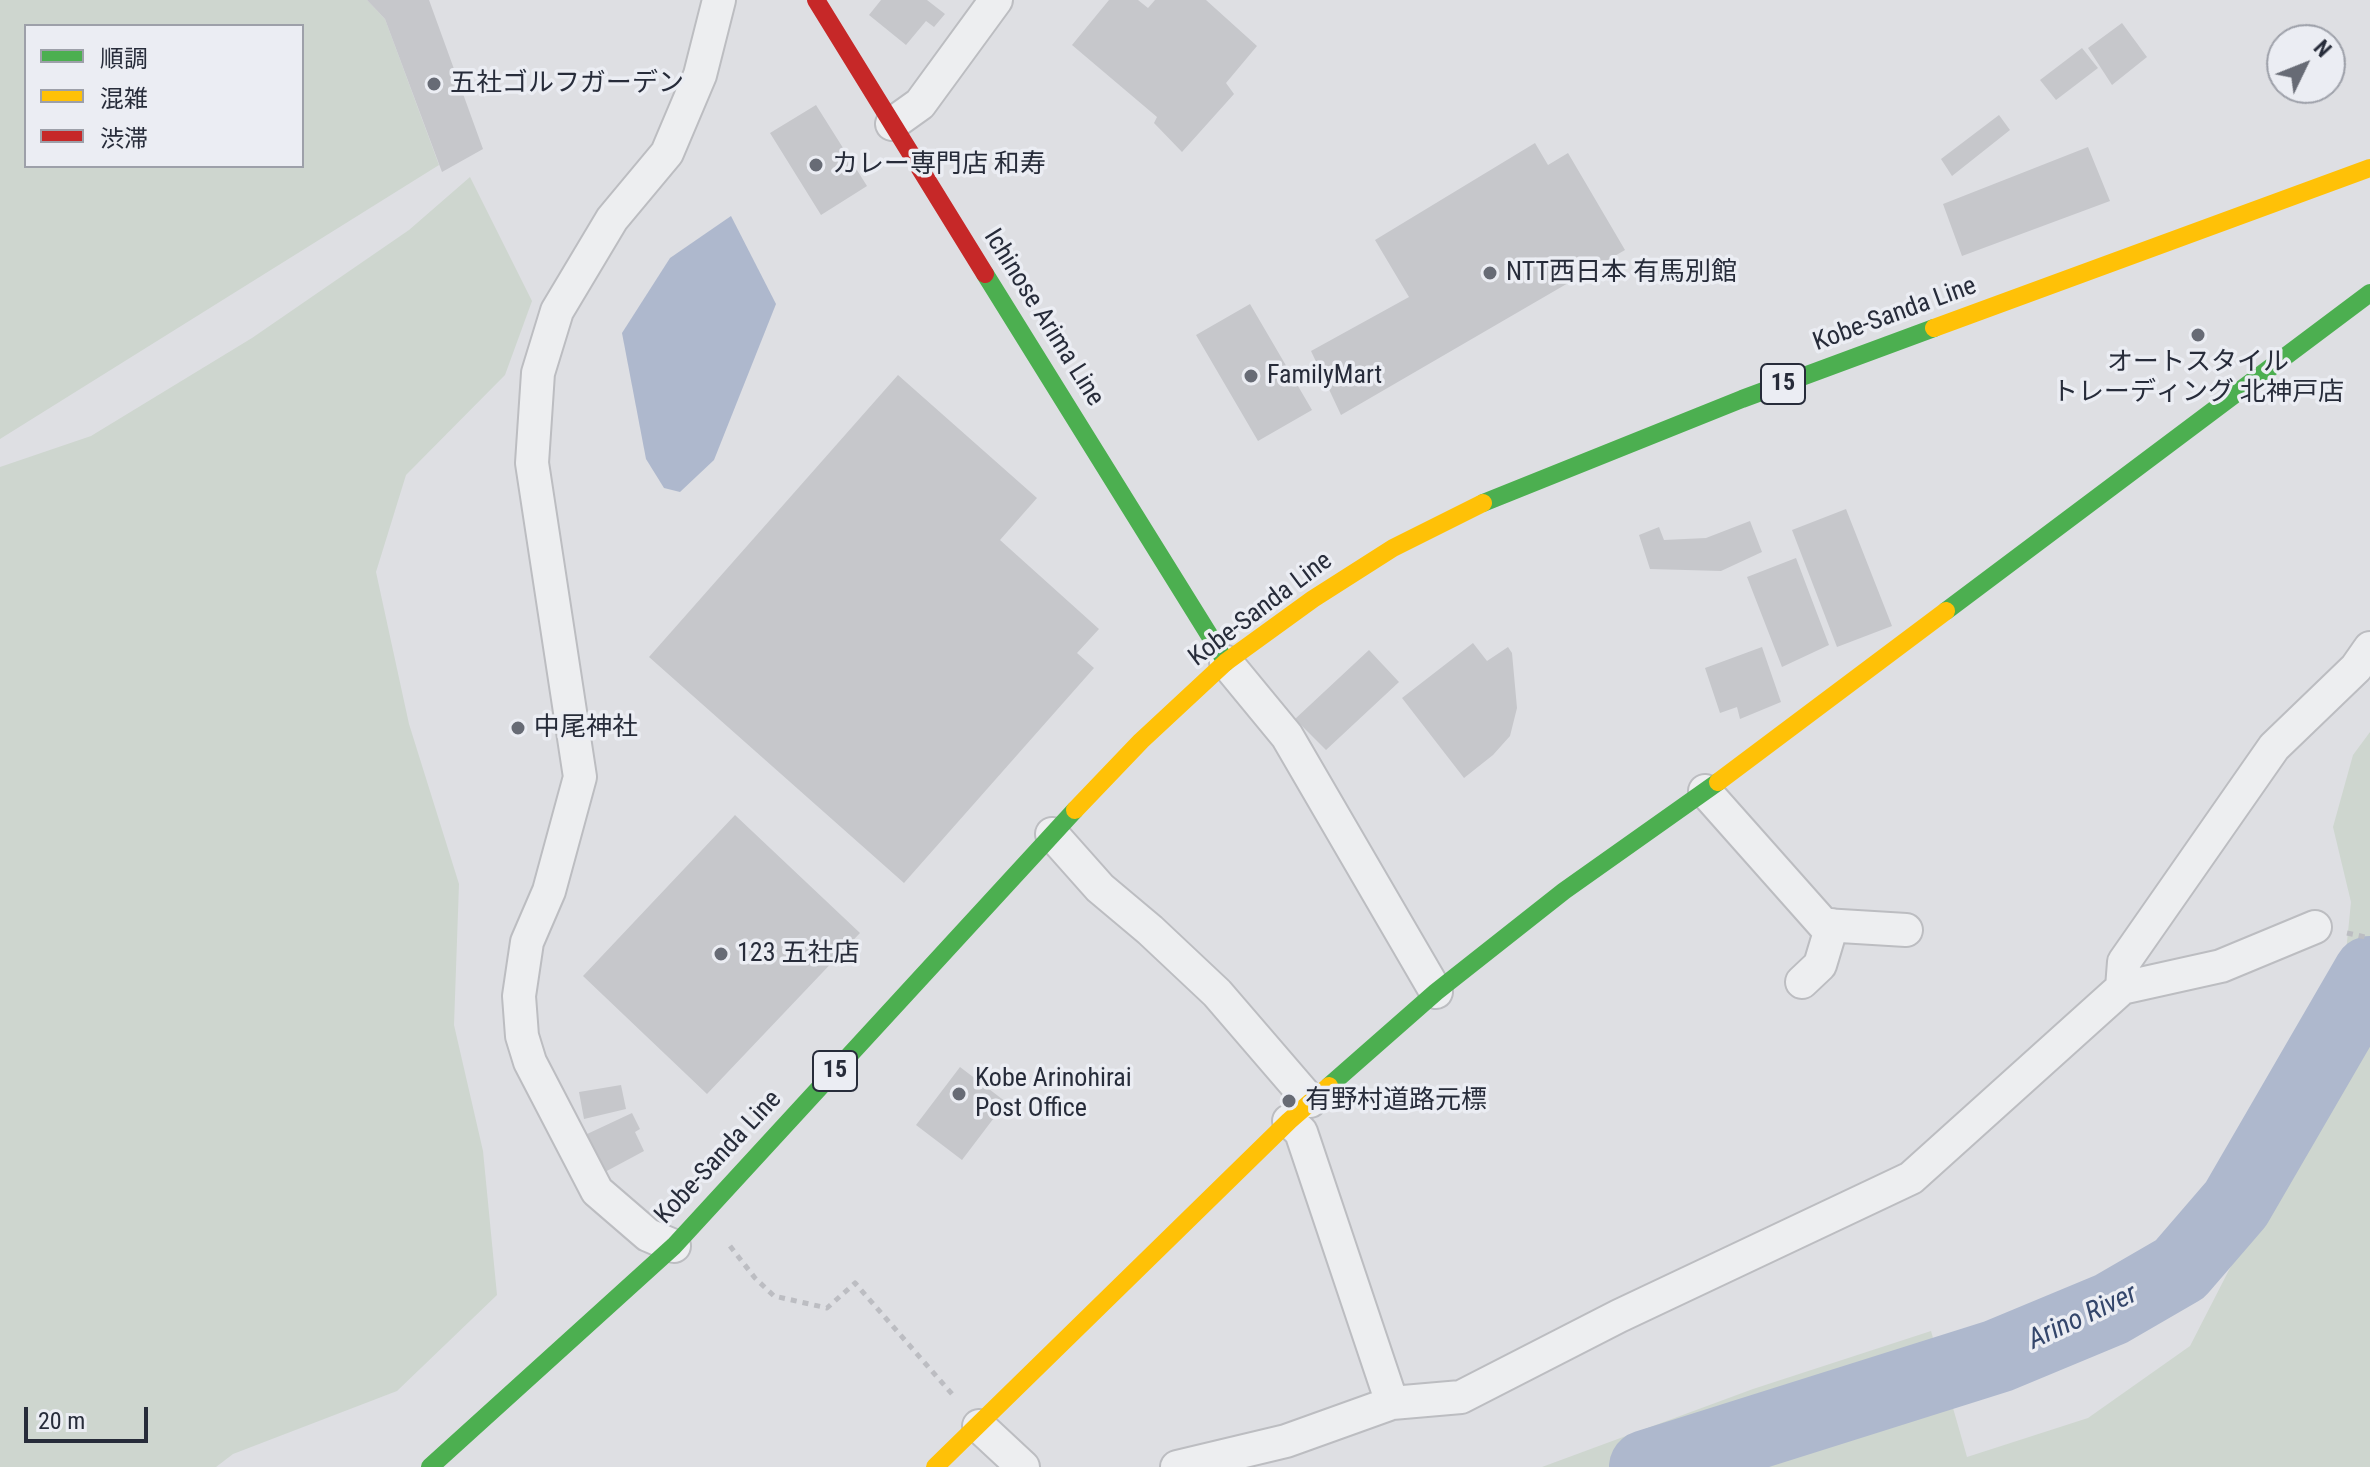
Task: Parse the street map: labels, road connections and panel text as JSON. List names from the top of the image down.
{
  "streets": {
    "main road": ["Kobe-Sanda Line", "Ichinose Arima Line", "15"]
  },
  "crossings": [
    ["Kobe-Sanda Line", "Ichinose Arima Line"]
  ],
  "water": ["Arino River"],
  "places": [
    "五社ゴルフガーデン",
    "カレー専門店 和寿",
    "NTT西日本 有馬別館",
    "オートスタイル トレーディング 北神戸店",
    "FamilyMart",
    "中尾神社",
    "123 五社店",
    "Kobe Arinohirai Post Office",
    "有野村道路元標"
  ],
  "legend": ["順調", "混雑", "渋滞"],
  "scale_bar": "20 m",
  "north": "top right"
}
